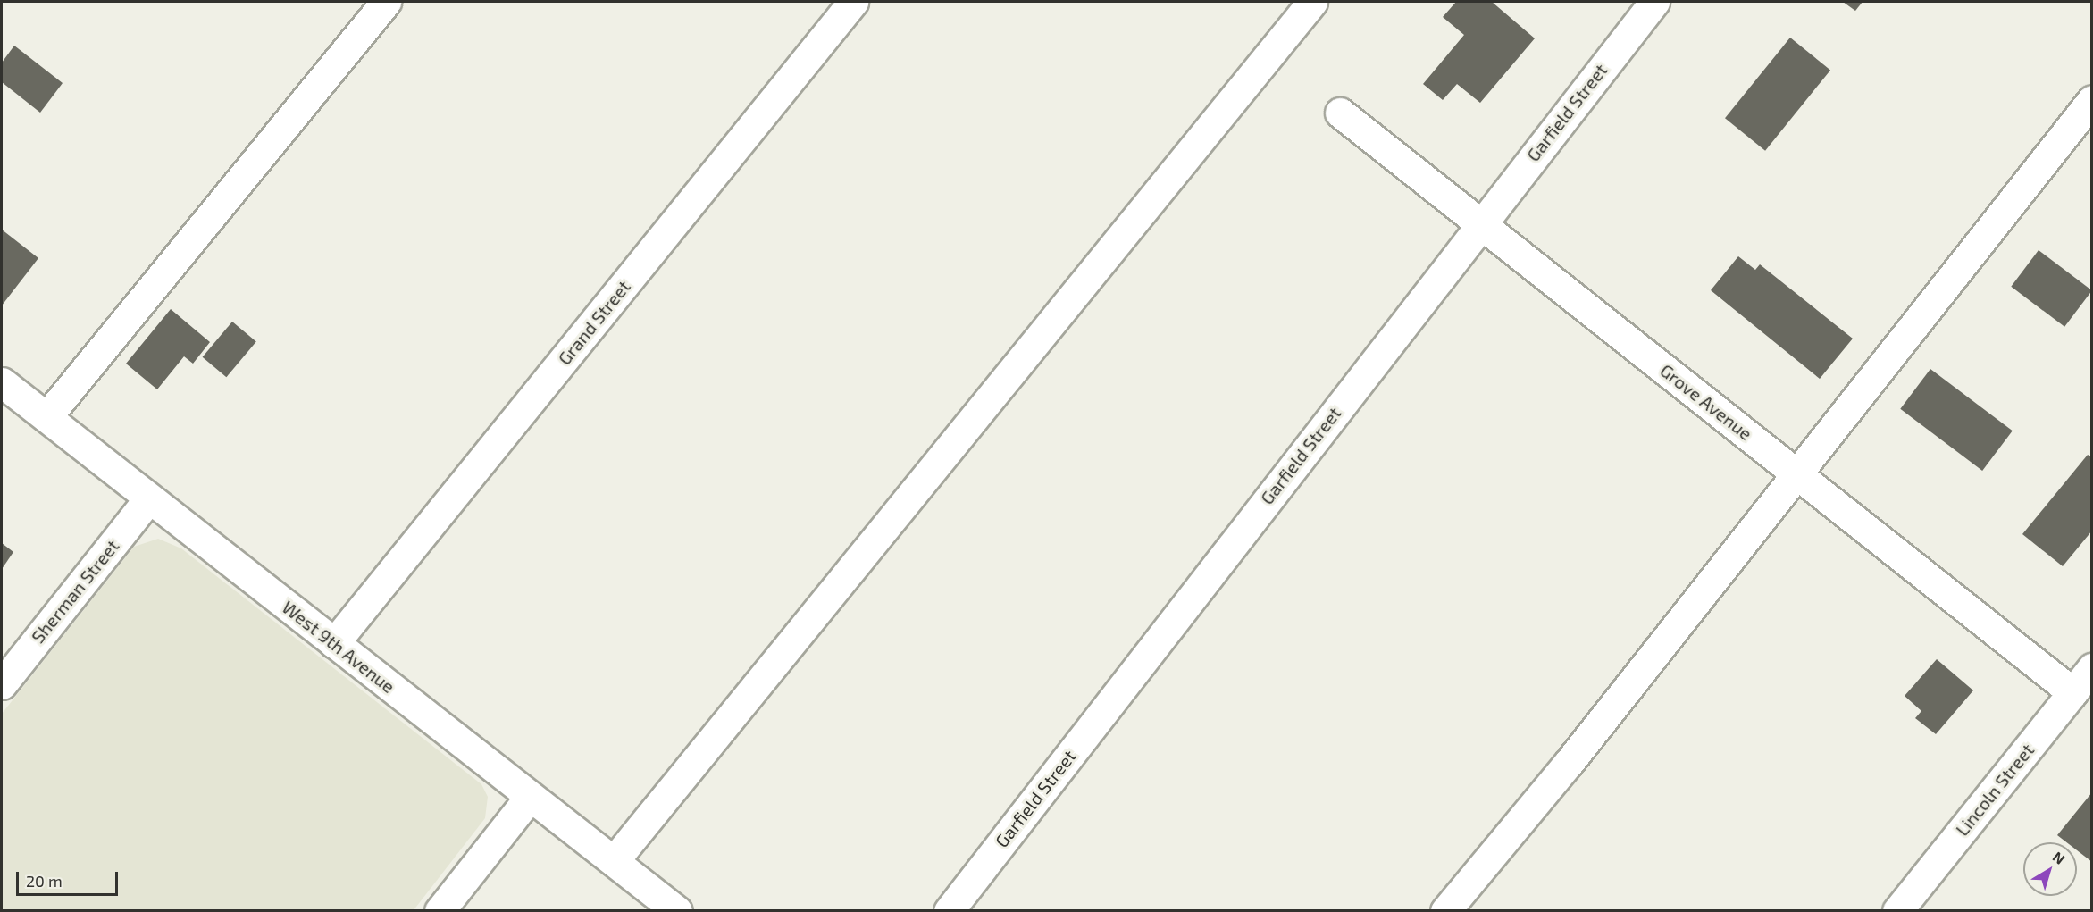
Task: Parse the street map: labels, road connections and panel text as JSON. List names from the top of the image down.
{
  "streets": {
    "street": [
      "Garfield Street",
      "Grand Street",
      "Grove Avenue",
      "Sherman Street",
      "West 9th Avenue",
      "Lincoln Street"
    ]
  },
  "crossings": [
    ["Garfield Street", "Grove Avenue"],
    ["Grand Street", "West 9th Avenue"],
    ["Grove Avenue", "Lincoln Street"],
    ["Sherman Street", "West 9th Avenue"]
  ],
  "scale_bar": "20 m",
  "north": "top right"
}
